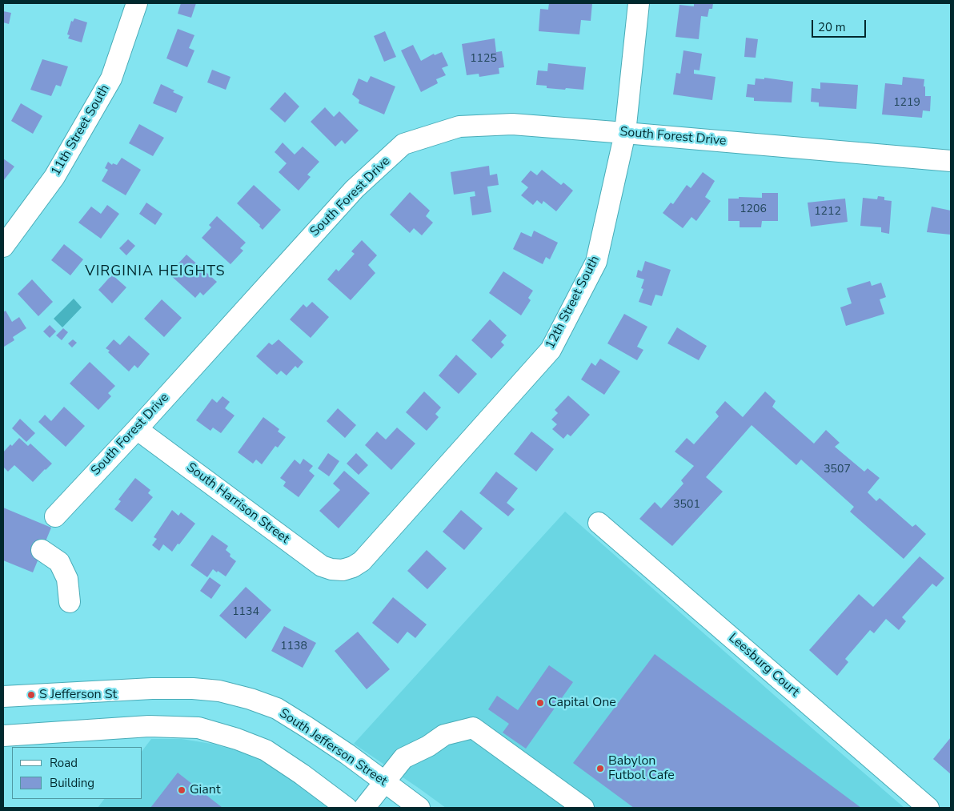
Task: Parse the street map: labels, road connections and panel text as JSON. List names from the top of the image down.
{
  "streets": {
    "street": [
      "11th Street South",
      "South Forest Drive",
      "12th Street South",
      "South Harrison Street",
      "Leesburg Court",
      "South Jefferson Street"
    ]
  },
  "crossings": [
    ["South Forest Drive", "12th Street South"],
    ["South Forest Drive", "South Harrison Street"],
    ["12th Street South", "South Harrison Street"]
  ],
  "districts": ["VIRGINIA HEIGHTS"],
  "places": [
    "S Jefferson St",
    "Capital One",
    "Babylon Futbol Cafe",
    "Giant"
  ],
  "house_numbers": [
    "1125",
    "1219",
    "1206",
    "1212",
    "3507",
    "3501",
    "1134",
    "1138"
  ],
  "legend": ["Road", "Building"],
  "scale_bar": "20 m"
}
